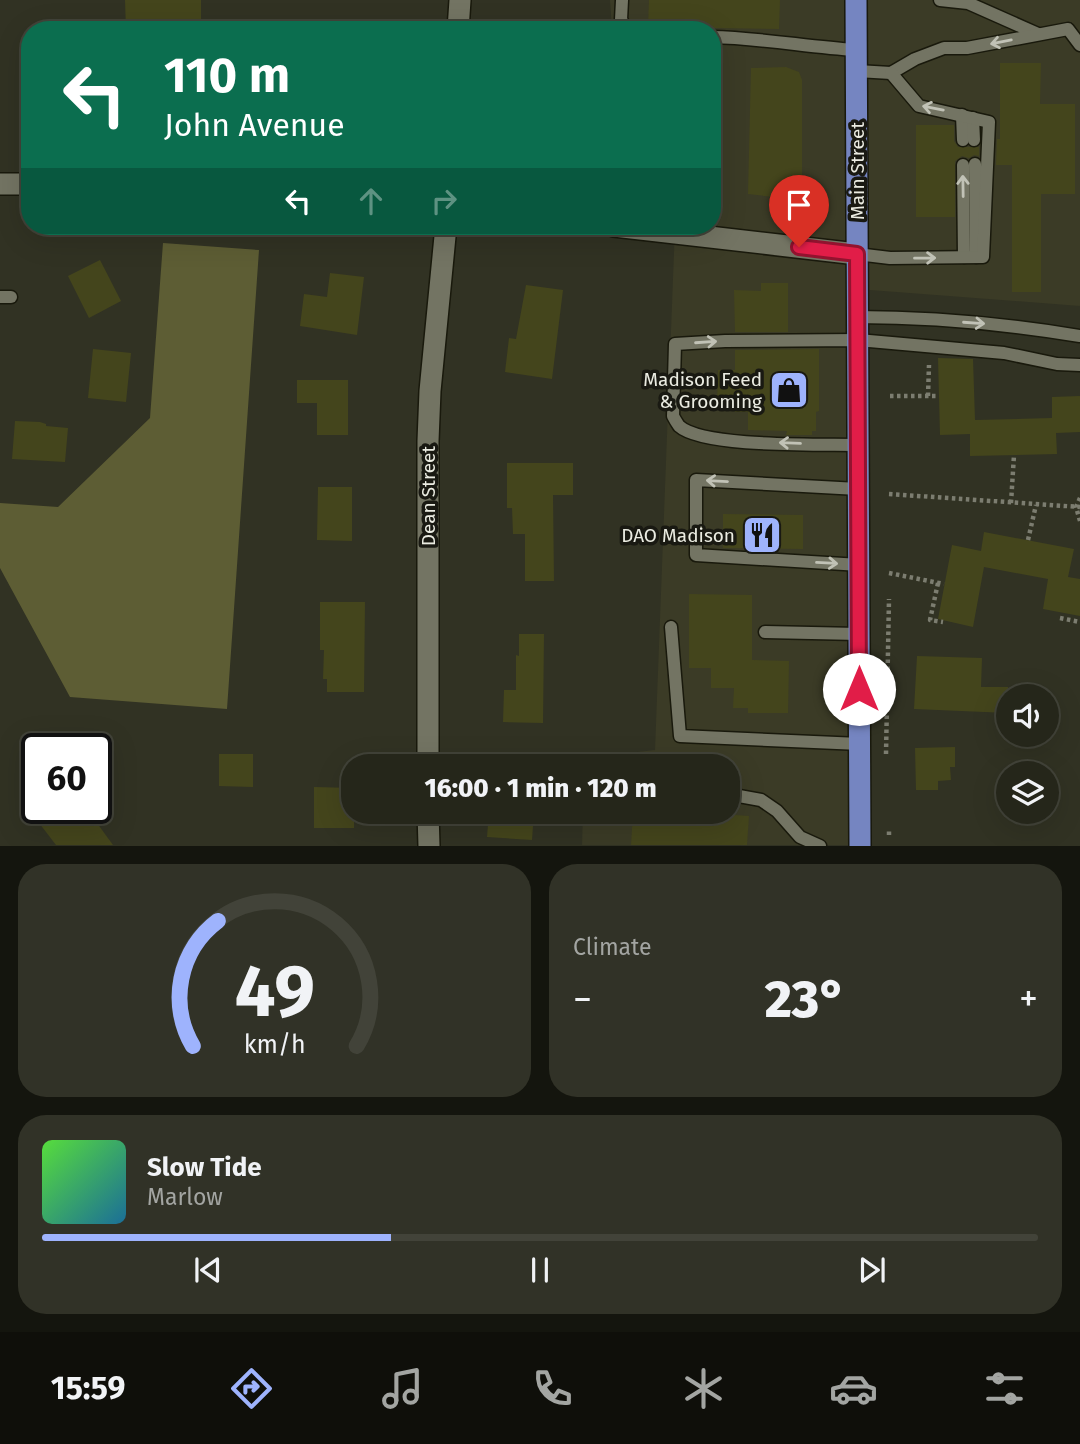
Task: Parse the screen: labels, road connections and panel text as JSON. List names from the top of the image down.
{
  "streets": {
    "main road": ["Main Street"],
    "street": ["Dean Street"]
  },
  "places": {
    "shop": ["Madison Feed & Grooming"],
    "restaurant": ["DAO Madison"]
  },
  "page": {
    "turn": ["110 m", "John Avenue"],
    "limit": "60",
    "trip": "16:00 · 1 min · 120 m",
    "tile": "Climate",
    "heat": ["−", "23°", "+"],
    "song": ["Slow Tide", "Marlow"],
    "tabs": "15:59",
    "gauge": ["49", "km/h"]
  }
}
